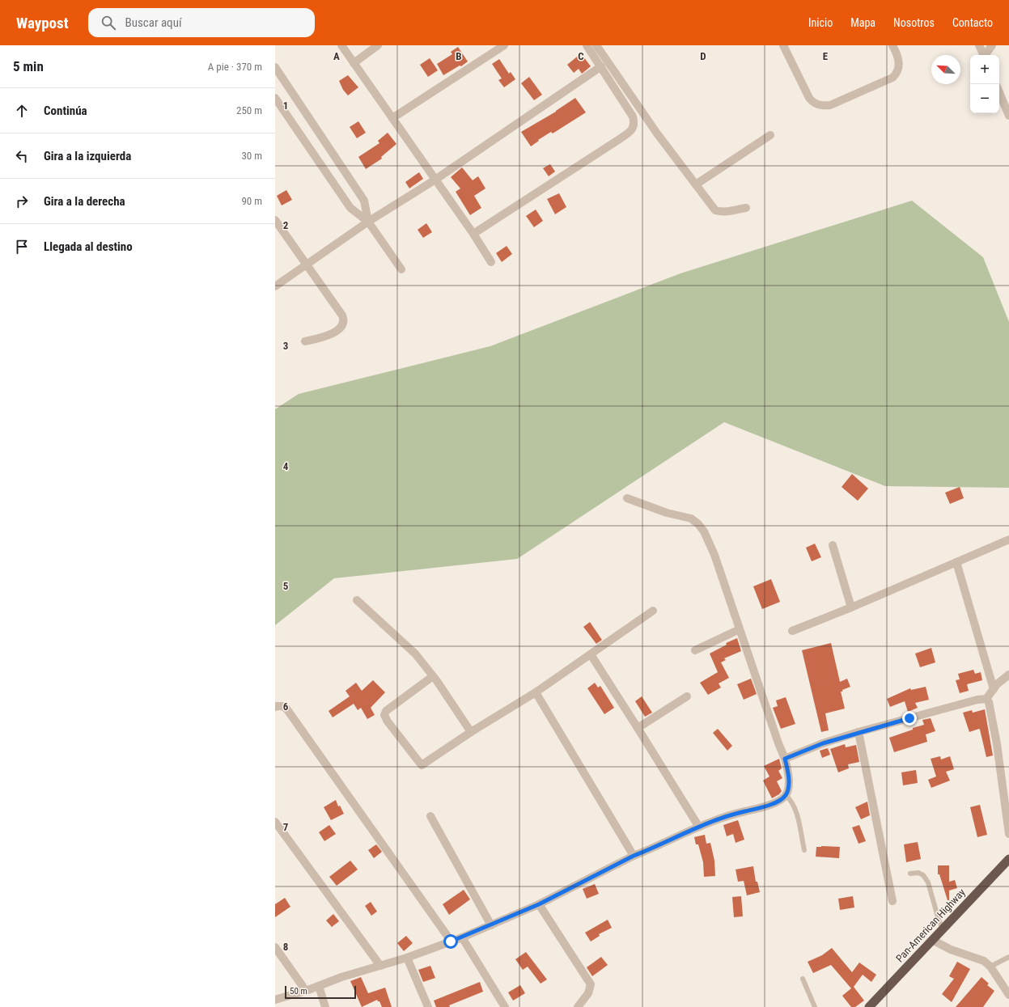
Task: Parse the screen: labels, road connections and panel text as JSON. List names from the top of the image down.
{
  "streets": {
    "highway": ["Pan-American Highway"]
  },
  "scale_bar": "50 m",
  "north": "top left",
  "page": {
    "header": "Waypost",
    "search": "Buscar aquí",
    "nav": [
      "Inicio",
      "Mapa",
      "Nosotros",
      "Contacto"
    ],
    "heading": ["5 min", "A pie · 370 m"],
    "map_buttons": ["+", "−"],
    "list": [
      ["Continúa", "250 m"],
      ["Gira a la izquierda", "30 m"],
      ["Gira a la derecha", "90 m"],
      "Llegada al destino"
    ],
    "scale": "50 m"
  },
  "grid": {
    "columns": [
      "A",
      "B",
      "C",
      "D",
      "E"
    ],
    "rows": [
      "1",
      "2",
      "3",
      "4",
      "5",
      "6",
      "7",
      "8"
    ]
  }
}
